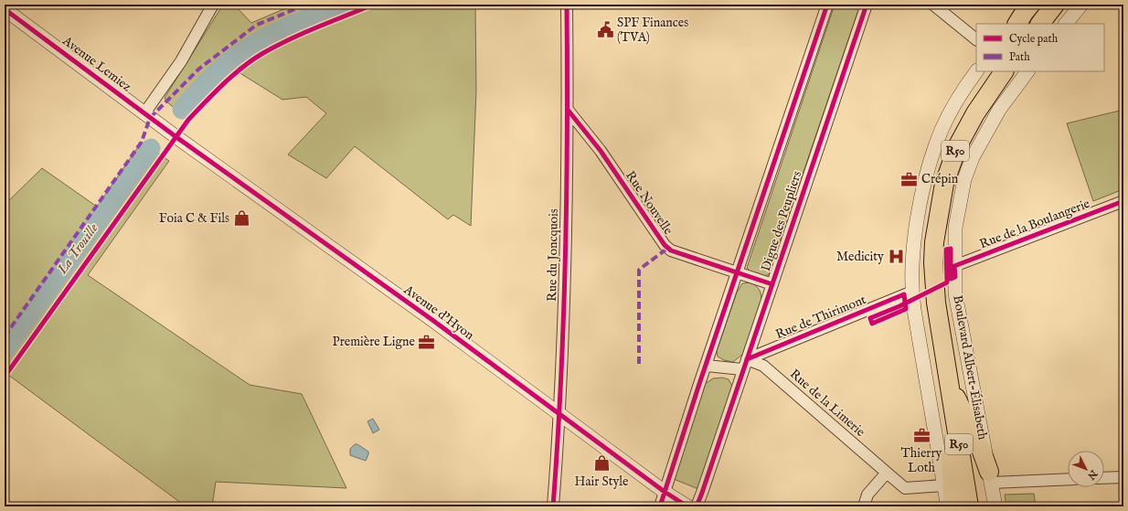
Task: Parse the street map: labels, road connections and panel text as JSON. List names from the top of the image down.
{
  "streets": {
    "highway": ["R50", "Boulevard Albert-Élisabeth"],
    "street": [
      "Avenue Lemiez",
      "Rue Nouvelle",
      "Digue des Peupliers",
      "Rue de la Boulangerie",
      "Rue du Joncquois",
      "Avenue d'Hyon",
      "Rue de Thirimont",
      "Rue de la Limerie"
    ]
  },
  "crossings": [
    ["Avenue Lemiez", "Avenue d'Hyon"],
    ["Rue Nouvelle", "Digue des Peupliers"],
    ["Rue Nouvelle", "Rue du Joncquois"],
    ["Digue des Peupliers", "Avenue d'Hyon"],
    ["Digue des Peupliers", "Rue de Thirimont"],
    ["Digue des Peupliers", "Rue de la Limerie"],
    ["Rue de la Boulangerie", "Boulevard Albert-Élisabeth"],
    ["Rue du Joncquois", "Avenue d'Hyon"],
    ["Rue de Thirimont", "Rue de la Limerie"]
  ],
  "water": ["La Trouille"],
  "places": {
    "public building": ["SPF Finances (TVA)"],
    "office": ["Crépin", "Première Ligne", "Thierry Loth"],
    "shop": ["Foia C & Fils", "Hair Style"],
    "hospital": ["Medicity"]
  },
  "legend": ["Cycle path", "Path"],
  "north": "bottom right"
}
